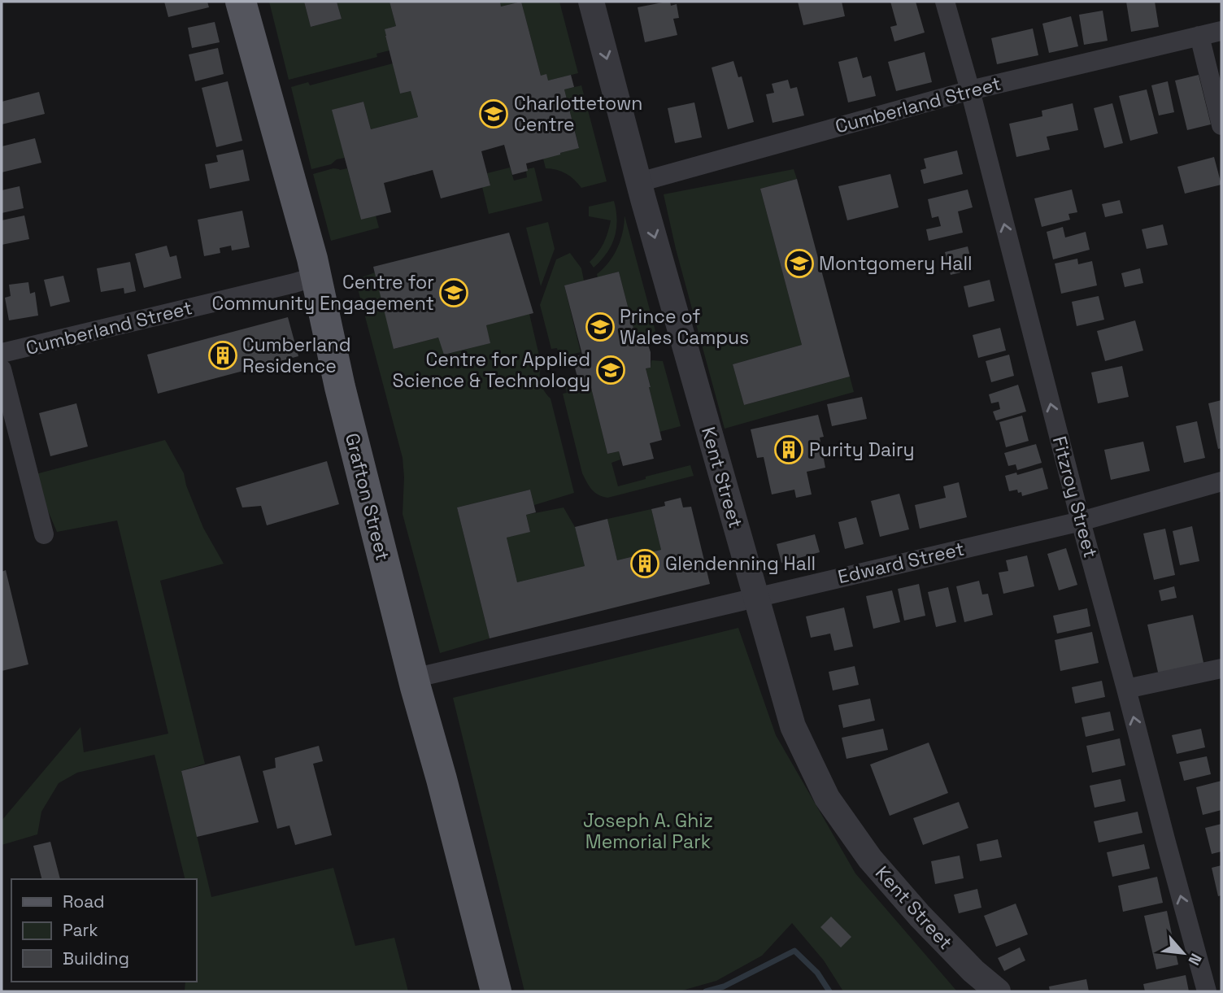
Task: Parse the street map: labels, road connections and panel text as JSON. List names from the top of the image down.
{
  "streets": {
    "main road": ["Grafton Street"],
    "street": [
      "Cumberland Street",
      "Kent Street",
      "Fitzroy Street",
      "Edward Street"
    ]
  },
  "crossings": [
    ["Cumberland Street", "Kent Street"],
    ["Cumberland Street", "Grafton Street"],
    ["Cumberland Street", "Fitzroy Street"],
    ["Kent Street", "Edward Street"],
    ["Grafton Street", "Edward Street"],
    ["Fitzroy Street", "Edward Street"]
  ],
  "one_way": ["Kent Street", "Fitzroy Street"],
  "parks": ["Joseph A. Ghiz Memorial Park"],
  "places": {
    "school or university": [
      "Charlottetown Centre",
      "Montgomery Hall",
      "Centre for Community Engagement",
      "Prince of Wales Campus",
      "Centre for Applied Science & Technology"
    ],
    "building": ["Cumberland Residence", "Purity Dairy", "Glendenning Hall"]
  },
  "legend": ["Road", "Park", "Building"],
  "north": "bottom right"
}
